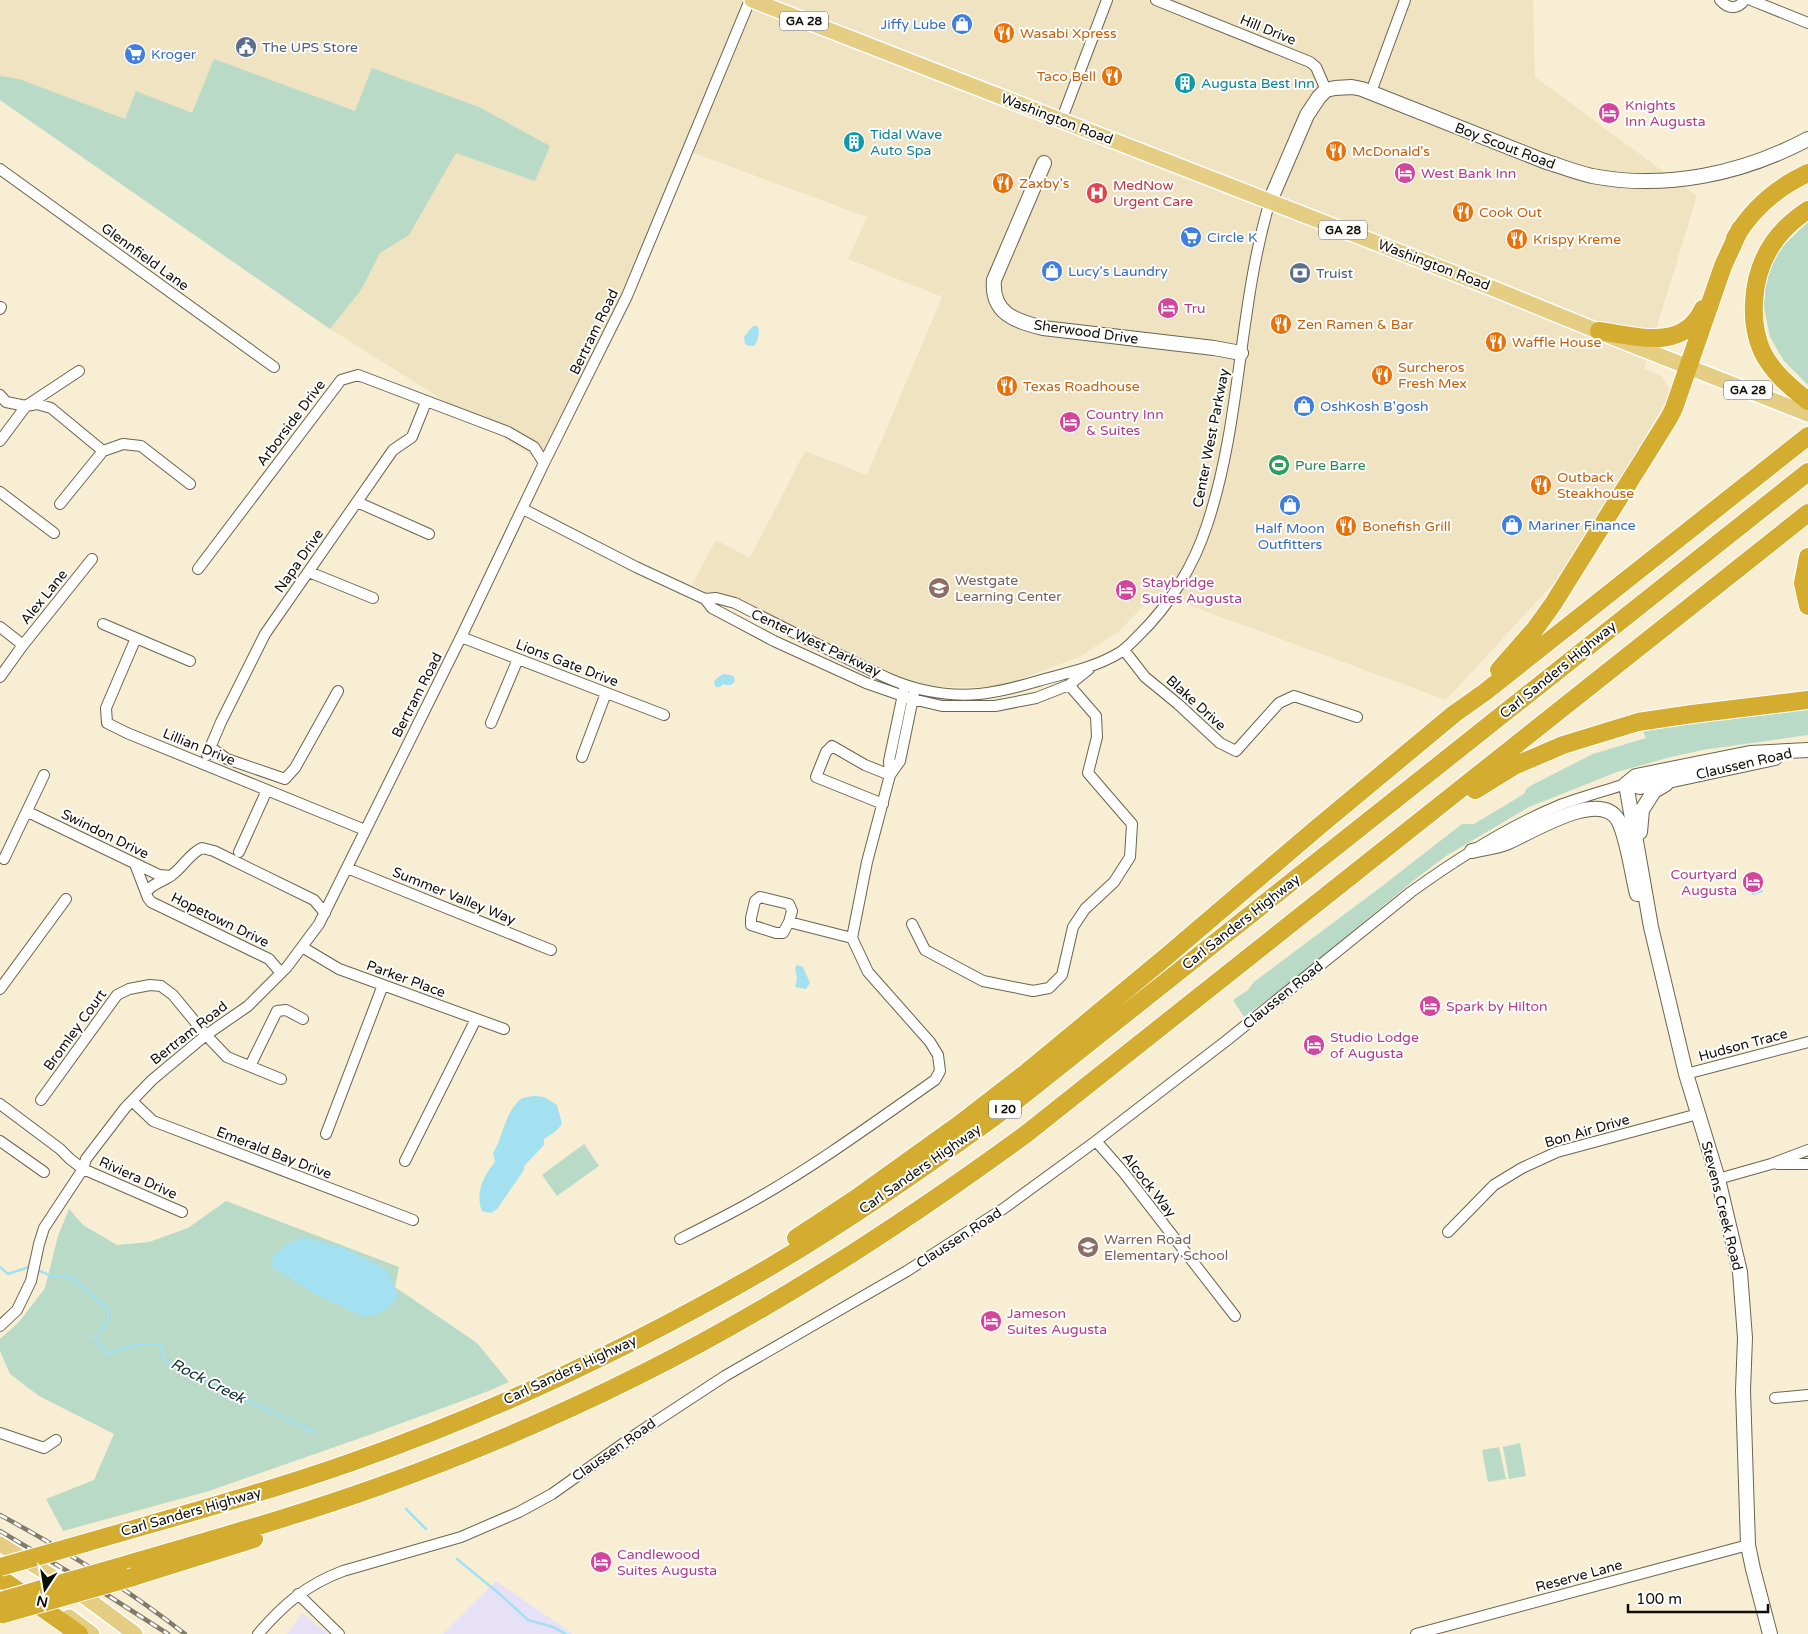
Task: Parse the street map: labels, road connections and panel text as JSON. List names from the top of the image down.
{
  "streets": {
    "highway": ["Carl Sanders Highway", "I 20"],
    "main road": ["GA 28", "Washington Road"],
    "street": [
      "Hill Drive",
      "Boy Scout Road",
      "Glennfield Lane",
      "Bertram Road",
      "Sherwood Drive",
      "Arborside Drive",
      "Center West Parkway",
      "Napa Drive",
      "Alex Lane",
      "Lions Gate Drive",
      "Blake Drive",
      "Lillian Drive",
      "Claussen Road",
      "Swindon Drive",
      "Summer Valley Way",
      "Hopetown Drive",
      "Parker Place",
      "Bromley Court",
      "Hudson Trace",
      "Bon Air Drive",
      "Emerald Bay Drive",
      "Riviera Drive",
      "Alcock Way",
      "Stevens Creek Road",
      "Reserve Lane"
    ]
  },
  "crossings": [
    ["Hill Drive", "Boy Scout Road"],
    ["Washington Road", "Bertram Road"],
    ["Washington Road", "Center West Parkway"],
    ["Bertram Road", "Arborside Drive"],
    ["Bertram Road", "Center West Parkway"],
    ["Bertram Road", "Lions Gate Drive"],
    ["Bertram Road", "Lillian Drive"],
    ["Bertram Road", "Summer Valley Way"],
    ["Bertram Road", "Hopetown Drive"],
    ["Bertram Road", "Parker Place"],
    ["Bertram Road", "Bromley Court"],
    ["Bertram Road", "Emerald Bay Drive"],
    ["Bertram Road", "Riviera Drive"],
    ["Sherwood Drive", "Center West Parkway"],
    ["Arborside Drive", "Napa Drive"],
    ["Center West Parkway", "Blake Drive"],
    ["Claussen Road", "Alcock Way"],
    ["Claussen Road", "Stevens Creek Road"],
    ["Hudson Trace", "Stevens Creek Road"],
    ["Bon Air Drive", "Stevens Creek Road"],
    ["Stevens Creek Road", "Reserve Lane"]
  ],
  "water": ["Rock Creek"],
  "places": {
    "shop": [
      "Jiffy Lube",
      "Lucy's Laundry",
      "OshKosh B'gosh",
      "Half Moon Outfitters",
      "Mariner Finance"
    ],
    "restaurant": [
      "Wasabi Xpress",
      "Taco Bell",
      "McDonald's",
      "Zaxby's",
      "Cook Out",
      "Krispy Kreme",
      "Zen Ramen & Bar",
      "Waffle House",
      "Surcheros Fresh Mex",
      "Texas Roadhouse",
      "Outback Steakhouse",
      "Bonefish Grill"
    ],
    "public building": ["The UPS Store"],
    "supermarket": ["Kroger", "Circle K"],
    "building": ["Augusta Best Inn", "Tidal Wave Auto Spa"],
    "hotel": [
      "Knights Inn Augusta",
      "West Bank Inn",
      "Tru",
      "Country Inn & Suites",
      "Staybridge Suites Augusta",
      "Courtyard Augusta",
      "Spark by Hilton",
      "Studio Lodge of Augusta",
      "Jameson Suites Augusta",
      "Candlewood Suites Augusta"
    ],
    "hospital": ["MedNow Urgent Care"],
    "bank": ["Truist"],
    "sports": ["Pure Barre"],
    "school or university": ["Westgate Learning Center", "Warren Road Elementary School"]
  },
  "scale_bar": "100 m",
  "north": "bottom"
}
